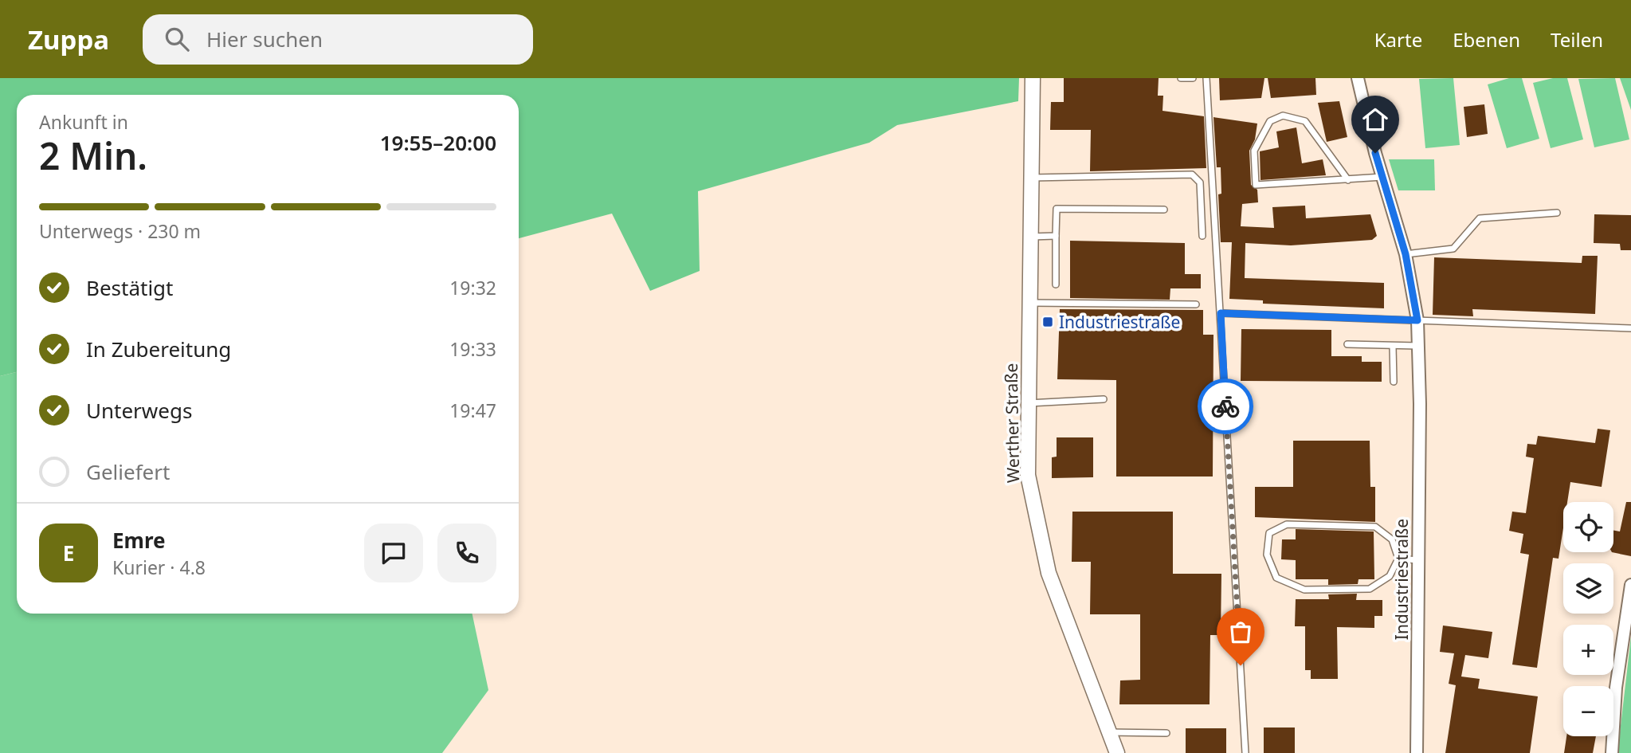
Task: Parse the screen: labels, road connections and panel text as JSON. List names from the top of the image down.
{
  "streets": {
    "street": ["Werther Straße", "Industriestraße"]
  },
  "places": {
    "transit": ["Industriestraße"]
  },
  "page": {
    "header": "Zuppa",
    "search": "Hier suchen",
    "nav": ["Karte", "Ebenen", "Teilen"],
    "heading": ["2 Min.", "Ankunft in", "19:55–20:00"],
    "panel": ["Emre", "Kurier · 4.8"],
    "bar": "Unterwegs · 230 m",
    "list": [
      ["Bestätigt", "19:32"],
      ["In Zubereitung", "19:33"],
      ["Unterwegs", "19:47"],
      "Geliefert"
    ],
    "map_buttons": ["+", "−"],
    "round": "E"
  }
}
